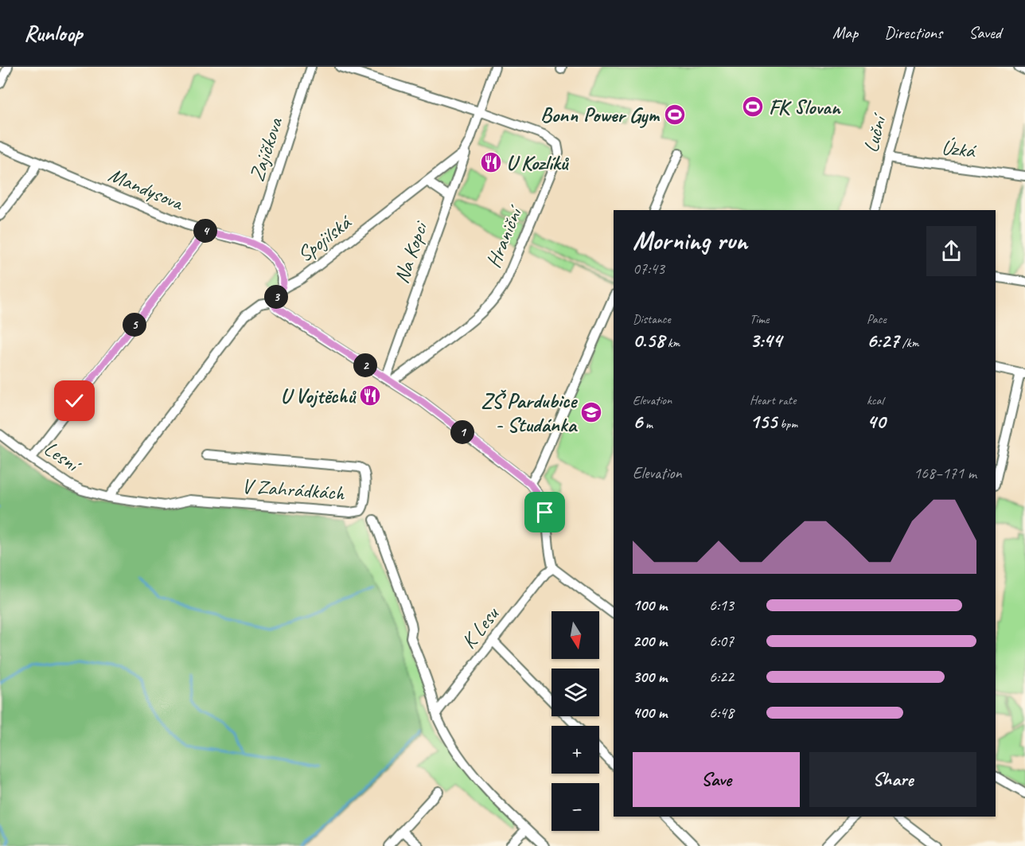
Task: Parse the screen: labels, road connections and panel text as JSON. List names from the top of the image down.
{
  "streets": {
    "street": [
      "Luční",
      "Úzká",
      "Zajíčkova",
      "Mandysova",
      "Hraniční",
      "Spojilská",
      "Na Kopci",
      "Lesní",
      "V Zahrádkách",
      "K Lesu"
    ]
  },
  "crossings": [
    ["Luční", "Úzká"],
    ["Zajíčkova", "Mandysova"],
    ["Mandysova", "Spojilská"],
    ["Hraniční", "Spojilská"],
    ["Hraniční", "Na Kopci"],
    ["Spojilská", "Na Kopci"],
    ["Lesní", "V Zahrádkách"]
  ],
  "places": {
    "sports": ["FK Slovan", "Bonn Power Gym"],
    "restaurant": ["U Kozlíků", "U Vojtěchů"],
    "school or university": ["ZŠ Pardubice - Studánka"]
  },
  "north": "bottom",
  "page": {
    "header": "Runloop",
    "nav": ["Map", "Directions", "Saved"],
    "heading": ["Morning run", "07:43"],
    "pins": [
      "4",
      "3",
      "5",
      "2",
      "1"
    ],
    "stats": [
      ["Distance", "0.58 km"],
      ["Time", "3:44"],
      ["Pace", "6:27 /km"],
      ["Elevation", "6 m"],
      ["Heart rate", "155 bpm"],
      ["kcal", "40"]
    ],
    "chart": ["Elevation", "168–171 m"],
    "list": [
      {
        "name": "100 m",
        "note": "6:13"
      },
      {
        "name": "200 m",
        "note": "6:07"
      },
      {
        "name": "300 m",
        "note": "6:22"
      },
      {
        "name": "400 m",
        "note": "6:48"
      }
    ],
    "map_buttons": ["+", "−"],
    "buttons": ["Save", "Share"]
  }
}
